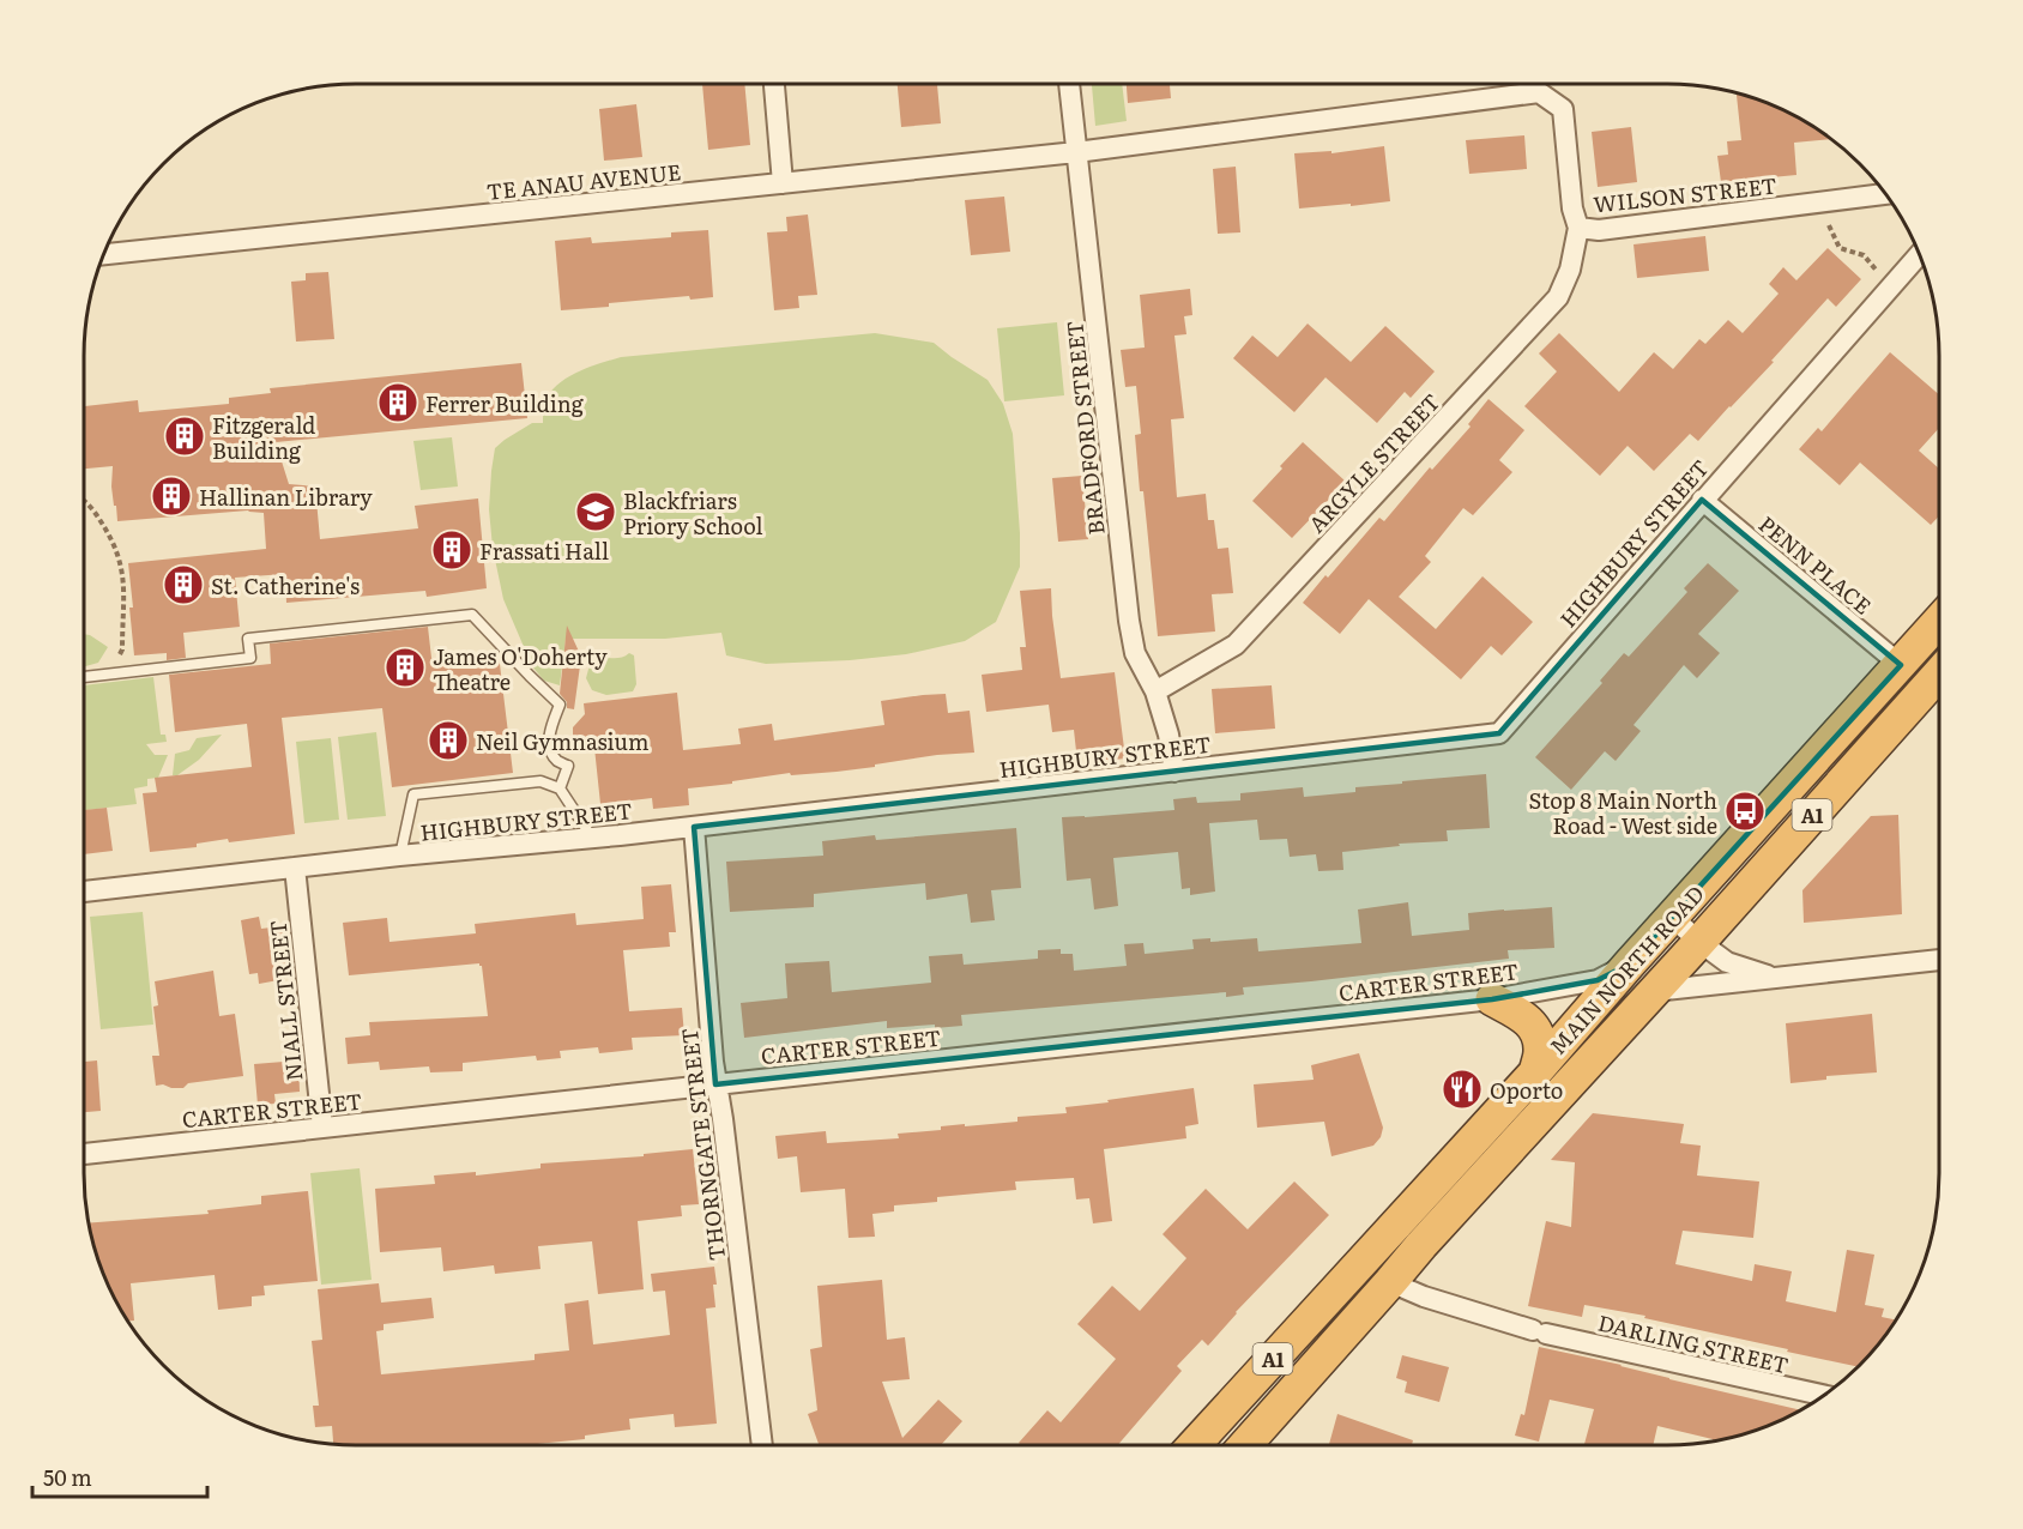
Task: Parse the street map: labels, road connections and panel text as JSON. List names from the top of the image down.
{
  "streets": {
    "highway": ["A1", "MAIN NORTH ROAD"],
    "street": [
      "TE ANAU AVENUE",
      "WILSON STREET",
      "BRADFORD STREET",
      "ARGYLE STREET",
      "HIGHBURY STREET",
      "PENN PLACE",
      "CARTER STREET",
      "NIALL STREET",
      "THORNGATE STREET",
      "DARLING STREET"
    ]
  },
  "crossings": [
    ["TE ANAU AVENUE", "WILSON STREET"],
    ["TE ANAU AVENUE", "BRADFORD STREET"],
    ["WILSON STREET", "BRADFORD STREET"],
    ["WILSON STREET", "ARGYLE STREET"],
    ["BRADFORD STREET", "ARGYLE STREET"],
    ["BRADFORD STREET", "HIGHBURY STREET"],
    ["HIGHBURY STREET", "PENN PLACE"],
    ["HIGHBURY STREET", "NIALL STREET"],
    ["HIGHBURY STREET", "THORNGATE STREET"],
    ["PENN PLACE", "MAIN NORTH ROAD"],
    ["MAIN NORTH ROAD", "CARTER STREET"],
    ["MAIN NORTH ROAD", "DARLING STREET"],
    ["CARTER STREET", "NIALL STREET"],
    ["CARTER STREET", "THORNGATE STREET"]
  ],
  "places": {
    "building": [
      "Ferrer Building",
      "Fitzgerald Building",
      "Hallinan Library",
      "Frassati Hall",
      "St. Catherine's",
      "James O'Doherty Theatre",
      "Neil Gymnasium"
    ],
    "school or university": ["Blackfriars Priory School"],
    "bus stop": ["Stop 8 Main North Road - West side"],
    "restaurant": ["Oporto"]
  },
  "scale_bar": "50 m"
}
